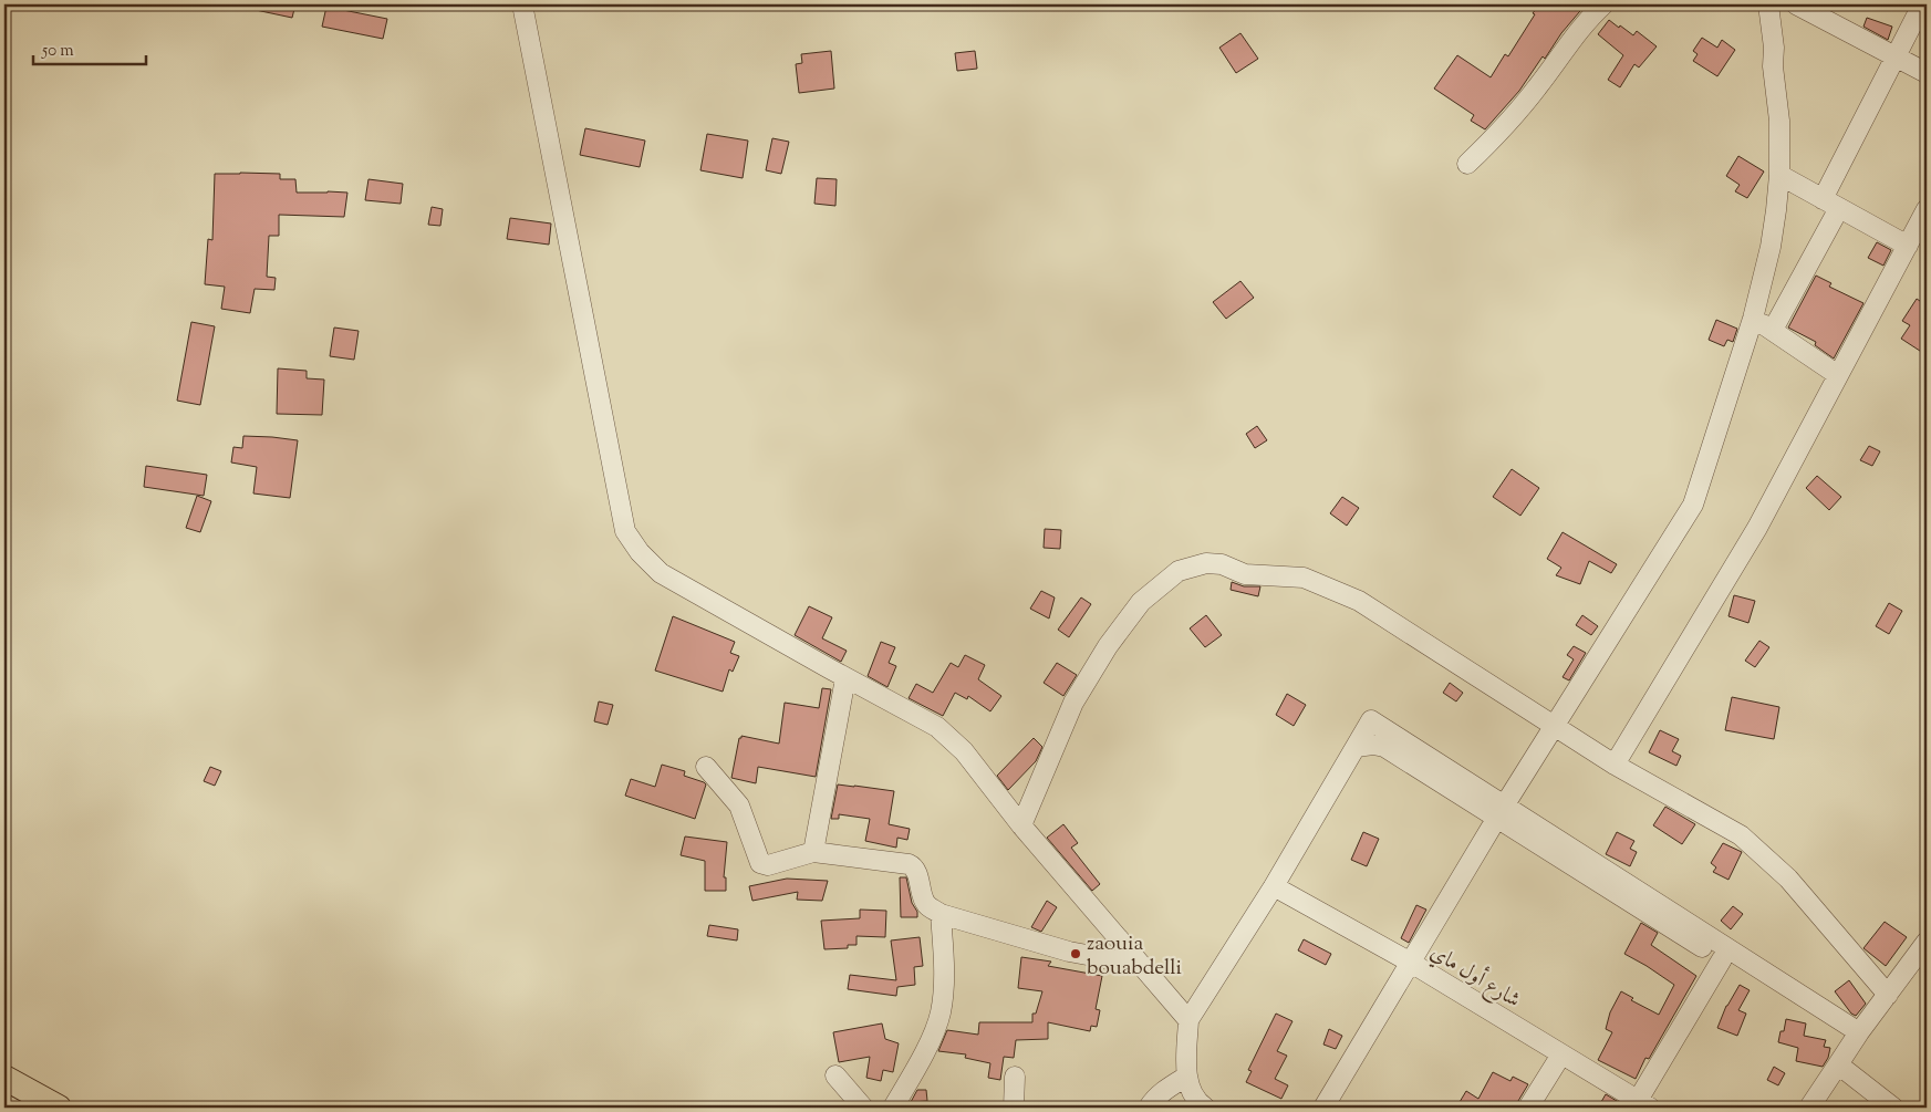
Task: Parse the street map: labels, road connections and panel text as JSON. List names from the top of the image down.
{
  "streets": {
    "street": ["شارع أول ماي"]
  },
  "places": ["zaouia bouabdelli"],
  "scale_bar": "50 m"
}
